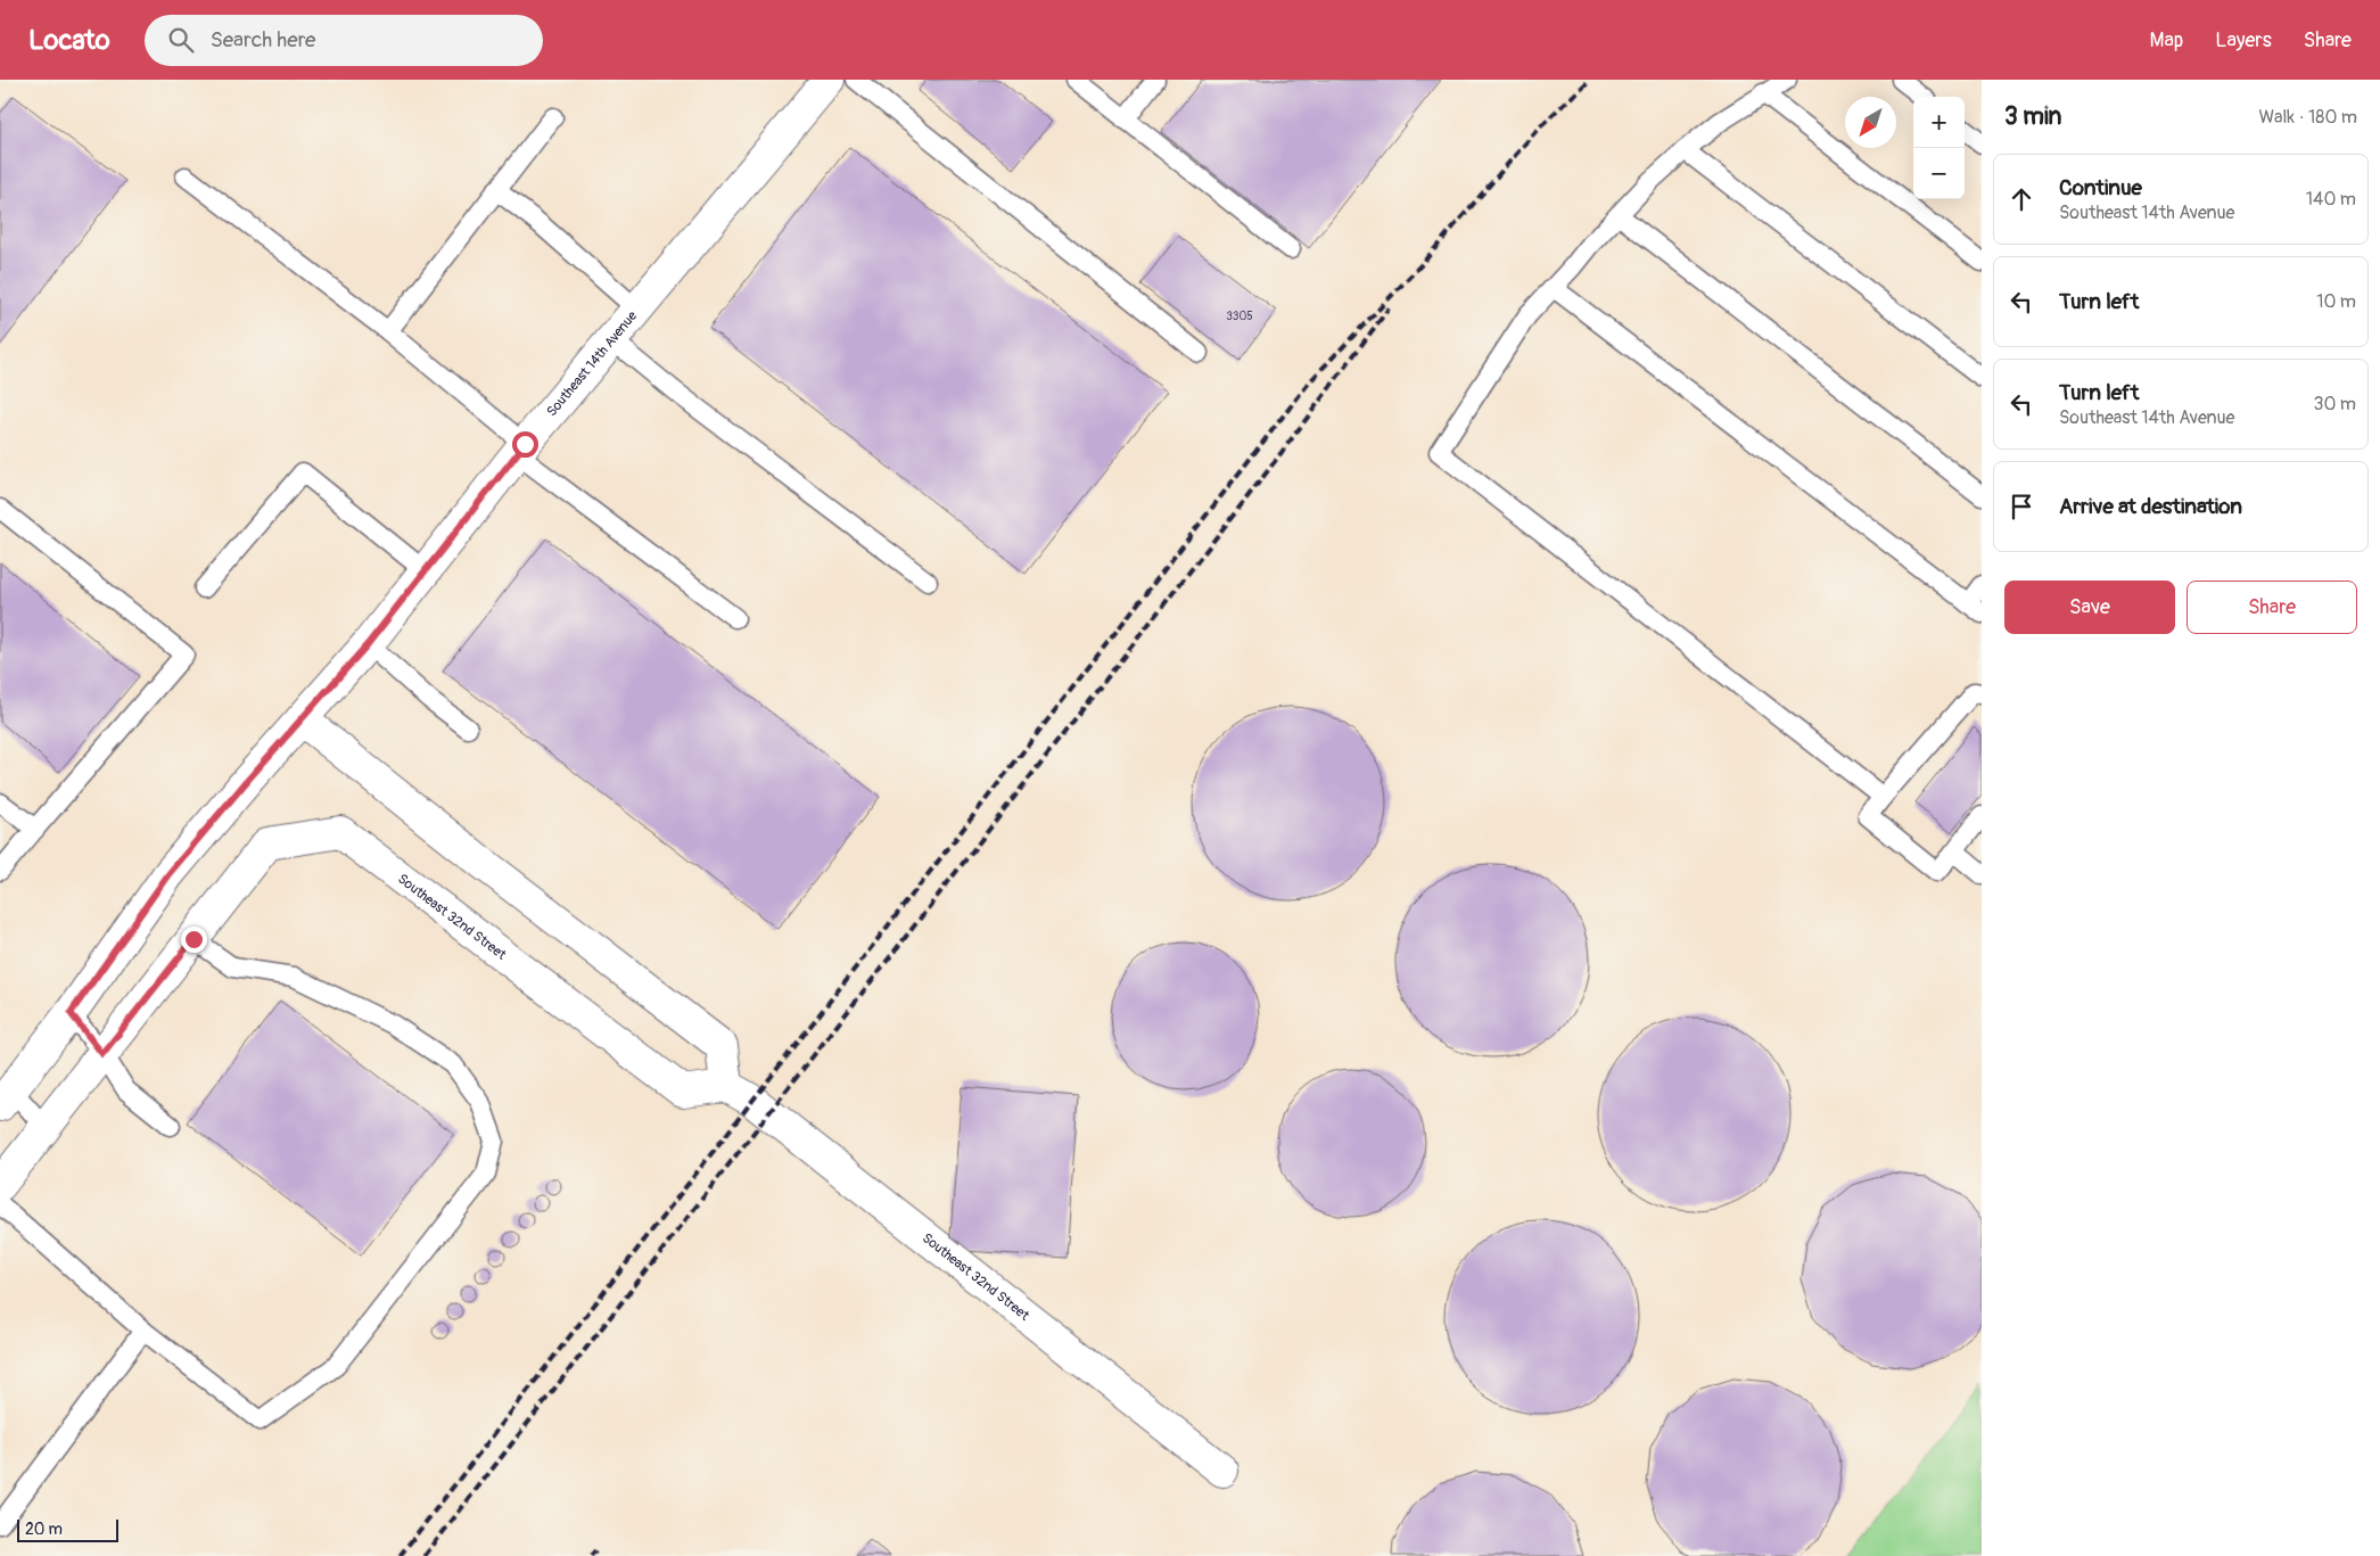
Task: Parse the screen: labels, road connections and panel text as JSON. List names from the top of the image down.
{
  "streets": {
    "street": ["Southeast 14th Avenue", "Southeast 32nd Street"]
  },
  "house_numbers": ["3305"],
  "scale_bar": "20 m",
  "north": "bottom left",
  "page": {
    "header": "Locato",
    "search": "Search here",
    "nav": ["Map", "Layers", "Share"],
    "heading": ["3 min", "Walk · 180 m"],
    "map_buttons": ["+", "−"],
    "list": [
      ["Continue", "Southeast 14th Avenue", "140 m"],
      ["Turn left", "10 m"],
      ["Turn left", "Southeast 14th Avenue", "30 m"],
      "Arrive at destination"
    ],
    "buttons": ["Save", "Share"],
    "scale": "20 m"
  }
}
